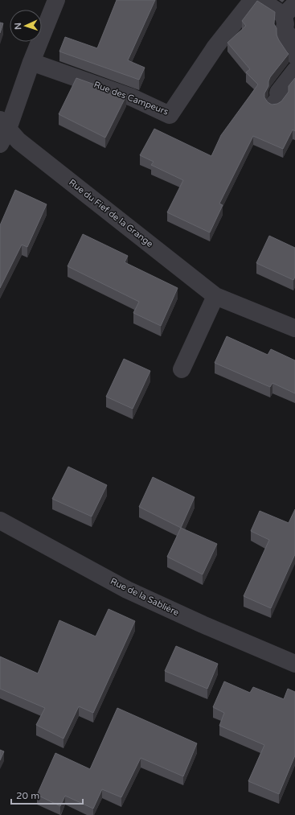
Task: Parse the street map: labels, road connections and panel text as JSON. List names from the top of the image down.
{
  "streets": {
    "street": ["Rue des Campeurs", "Rue du Fief de la Grange", "Rue de la Sablière"]
  },
  "scale_bar": "20 m",
  "north": "left"
}
